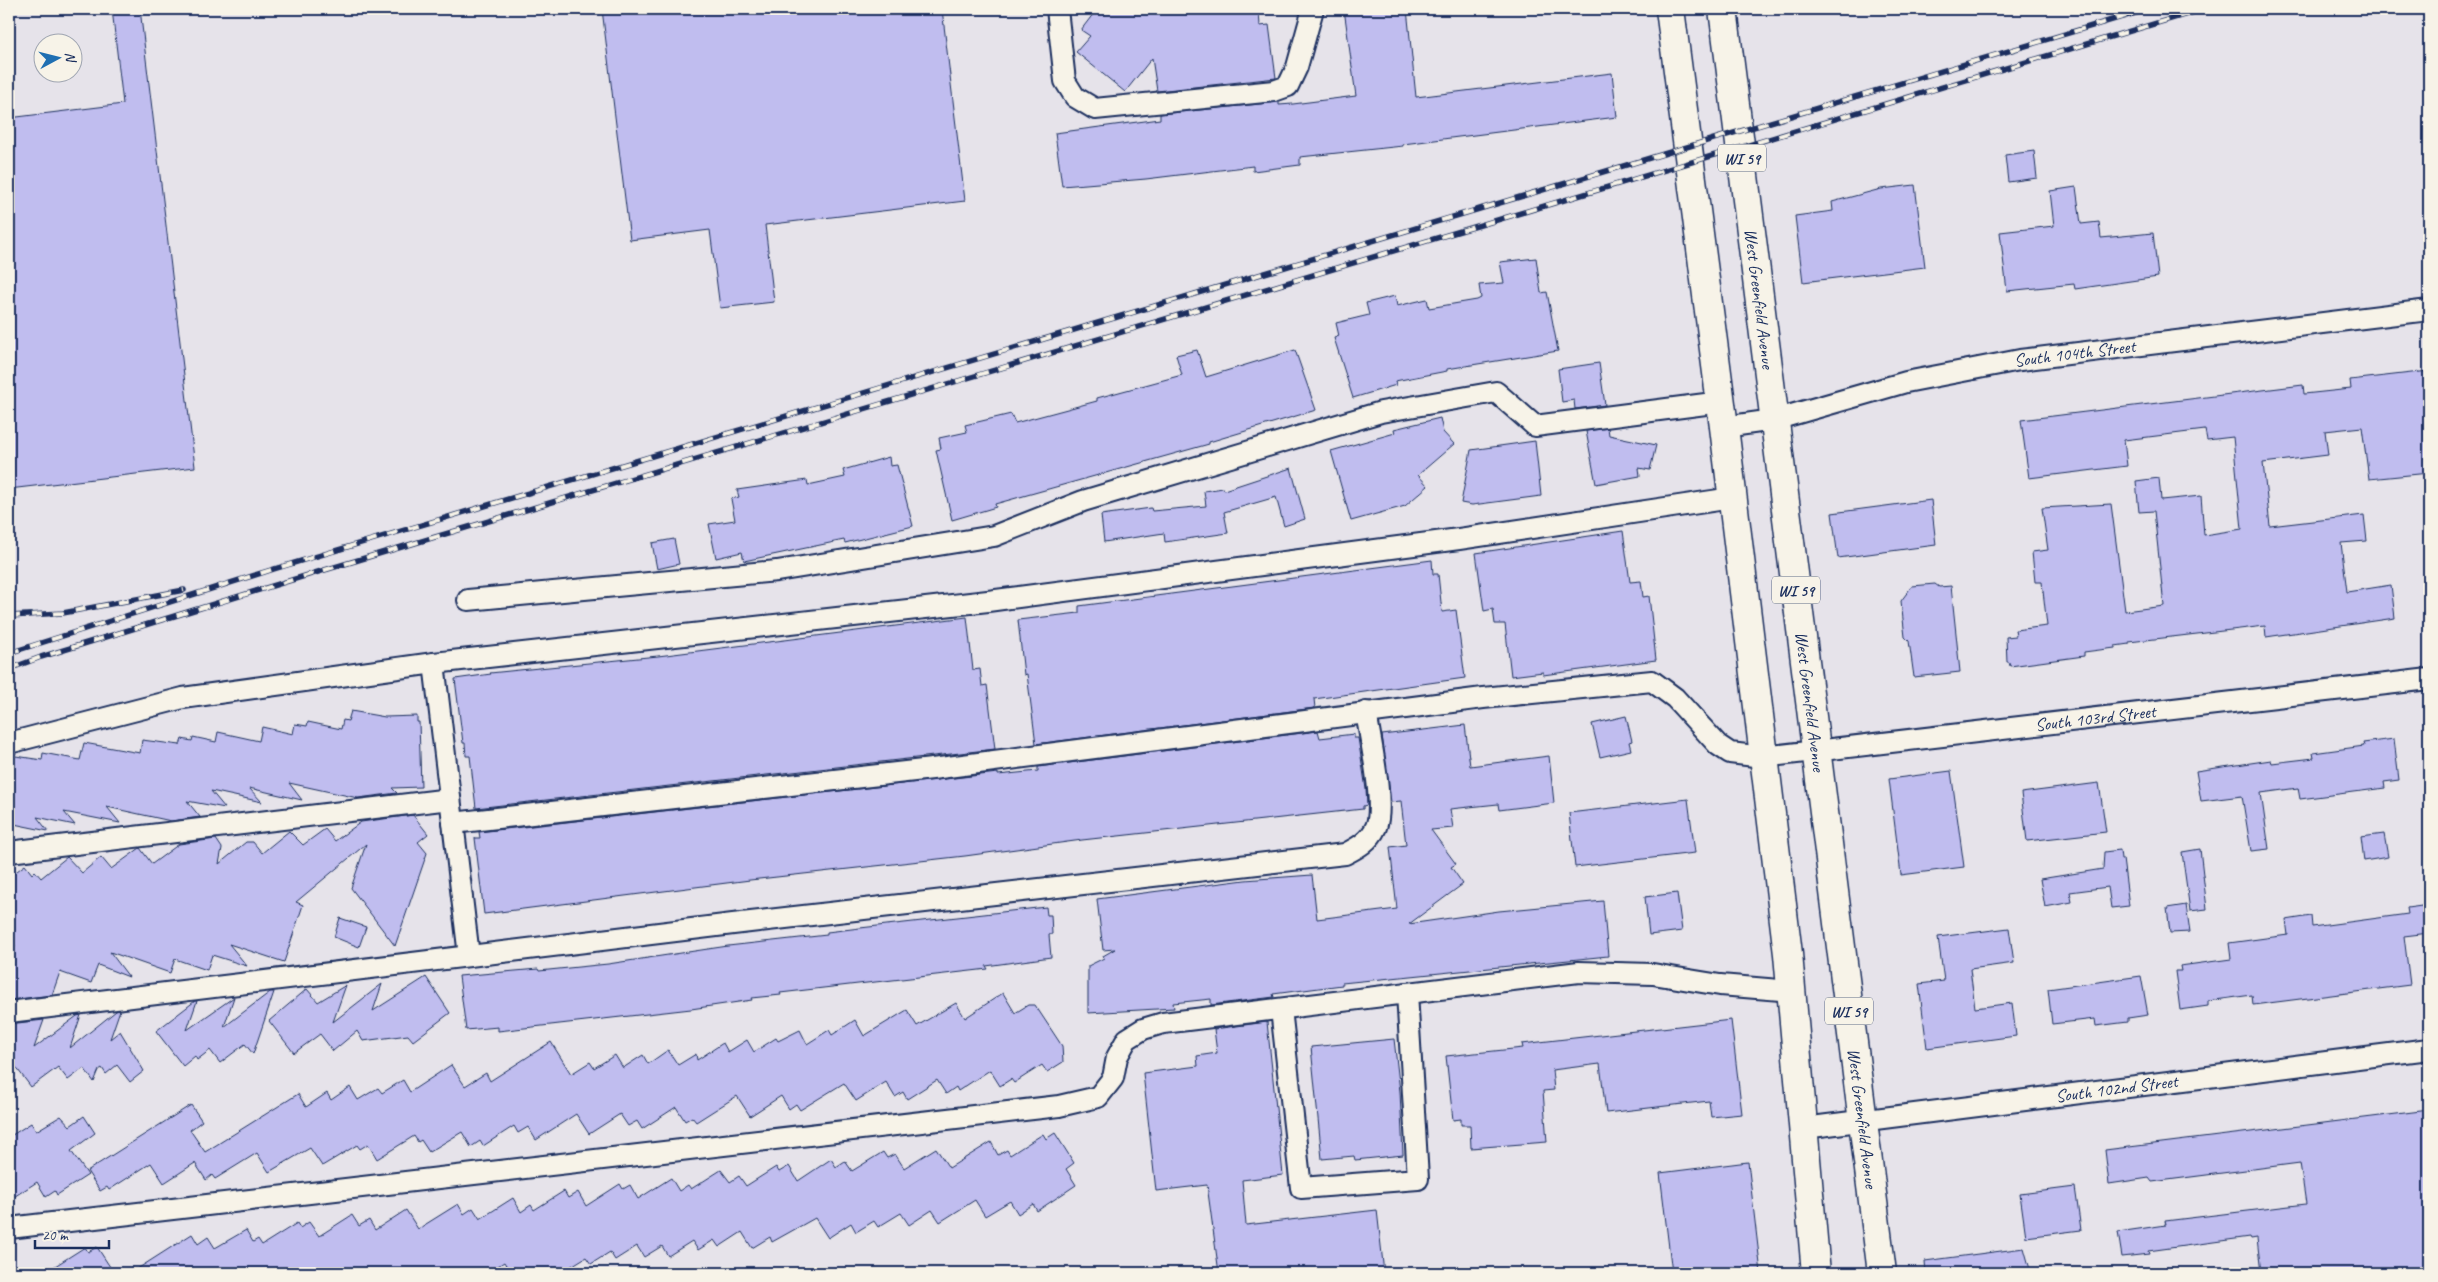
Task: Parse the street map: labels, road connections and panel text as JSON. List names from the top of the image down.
{
  "streets": {
    "main road": ["WI 59", "West Greenfield Avenue"],
    "street": ["South 104th Street", "South 103rd Street", "South 102nd Street"]
  },
  "crossings": [
    ["West Greenfield Avenue", "South 104th Street"],
    ["West Greenfield Avenue", "South 103rd Street"],
    ["West Greenfield Avenue", "South 102nd Street"]
  ],
  "scale_bar": "20 m",
  "north": "right"
}
